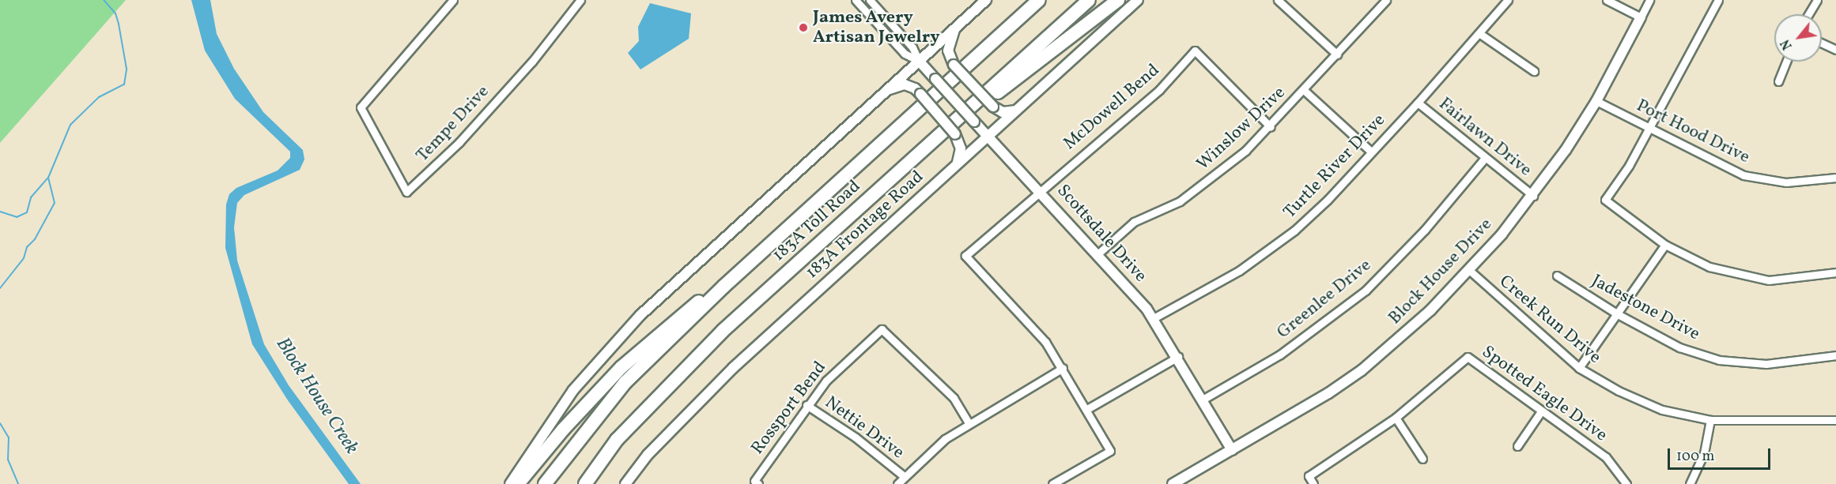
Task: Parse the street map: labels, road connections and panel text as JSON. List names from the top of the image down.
{
  "streets": {
    "highway": ["183A Toll Road"],
    "main road": ["183A Frontage Road", "Scottsdale Drive", "Block House Drive"],
    "street": [
      "McDowell Bend",
      "Tempe Drive",
      "Winslow Drive",
      "Port Hood Drive",
      "Fairlawn Drive",
      "Turtle River Drive",
      "Greenlee Drive",
      "Jadestone Drive",
      "Creek Run Drive",
      "Spotted Eagle Drive",
      "Rossport Bend",
      "Nettie Drive"
    ]
  },
  "crossings": [
    ["McDowell Bend", "Winslow Drive"],
    ["McDowell Bend", "Scottsdale Drive"],
    ["Winslow Drive", "Scottsdale Drive"],
    ["Port Hood Drive", "Block House Drive"],
    ["Fairlawn Drive", "Turtle River Drive"],
    ["Fairlawn Drive", "Block House Drive"],
    ["Fairlawn Drive", "Greenlee Drive"],
    ["Turtle River Drive", "Scottsdale Drive"],
    ["183A Frontage Road", "Scottsdale Drive"],
    ["Scottsdale Drive", "Block House Drive"],
    ["Scottsdale Drive", "Greenlee Drive"],
    ["Block House Drive", "Creek Run Drive"],
    ["Rossport Bend", "Nettie Drive"]
  ],
  "water": ["Block House Creek"],
  "places": ["James Avery Artisan Jewelry"],
  "scale_bar": "100 m",
  "north": "bottom left"
}
